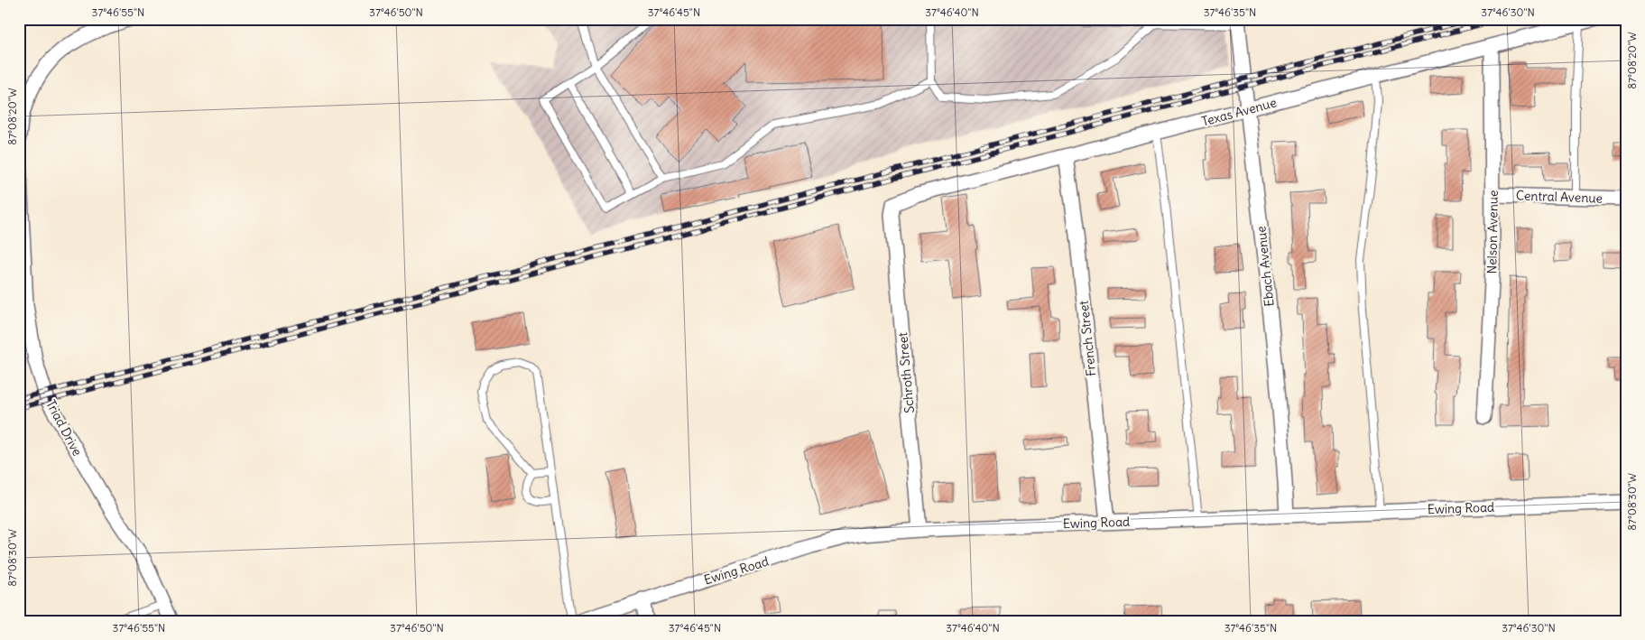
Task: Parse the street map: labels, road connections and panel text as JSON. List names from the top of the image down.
{
  "streets": {
    "street": [
      "Texas Avenue",
      "Central Avenue",
      "Nelson Avenue",
      "Ebach Avenue",
      "French Street",
      "Schroth Street",
      "Triad Drive",
      "Ewing Road"
    ]
  },
  "crossings": [
    ["Texas Avenue", "Nelson Avenue"],
    ["Texas Avenue", "Ebach Avenue"],
    ["Texas Avenue", "French Street"],
    ["Texas Avenue", "Schroth Street"],
    ["Central Avenue", "Nelson Avenue"],
    ["Ebach Avenue", "Ewing Road"],
    ["French Street", "Ewing Road"],
    ["Schroth Street", "Ewing Road"]
  ],
  "coordinates": [
    "37°46'55\"N",
    "37°46'50\"N",
    "37°46'45\"N",
    "37°46'40\"N",
    "37°46'35\"N",
    "37°46'30\"N",
    "87°08'20\"W",
    "87°08'30\"W"
  ]
}
